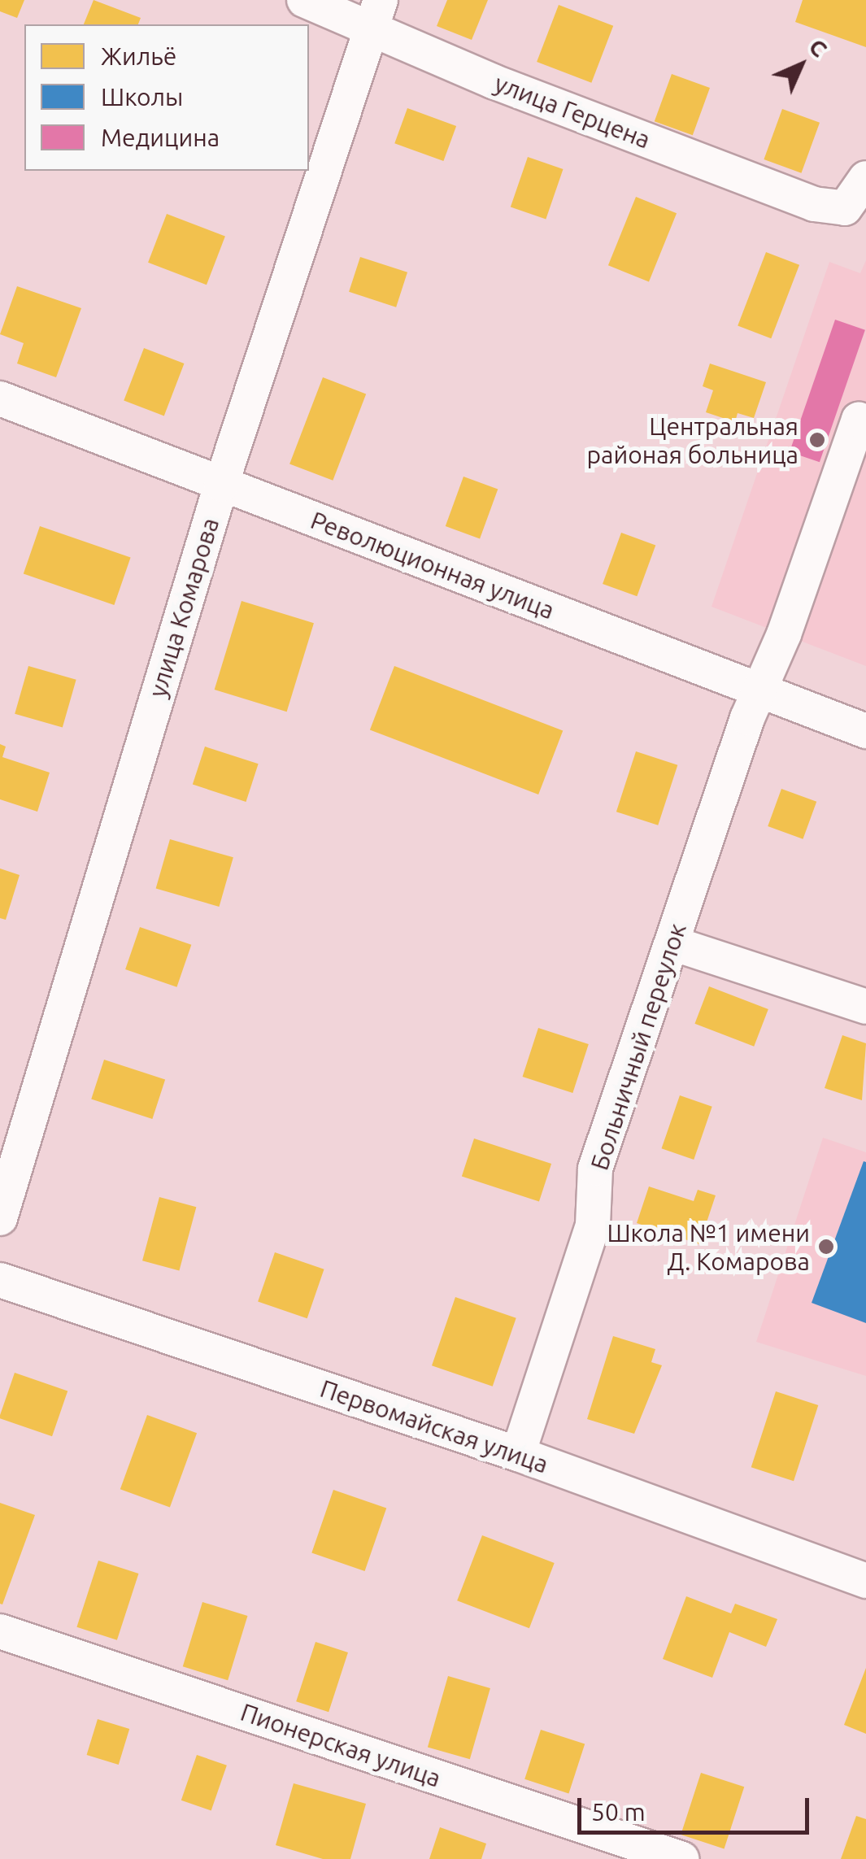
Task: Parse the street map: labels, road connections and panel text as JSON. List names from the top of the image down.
{
  "streets": {
    "street": [
      "улица Герцена",
      "Революционная улица",
      "улица Комарова",
      "Больничный переулок",
      "Первомайская улица",
      "Пионерская улица"
    ]
  },
  "crossings": [
    ["улица Герцена", "улица Комарова"],
    ["Революционная улица", "улица Комарова"],
    ["Революционная улица", "Больничный переулок"],
    ["Больничный переулок", "Первомайская улица"]
  ],
  "places": ["Центральная районая больница", "Школа №1 имени Д. Комарова"],
  "legend": ["Жильё", "Школы", "Медицина"],
  "scale_bar": "50 m",
  "north": "top right"
}
